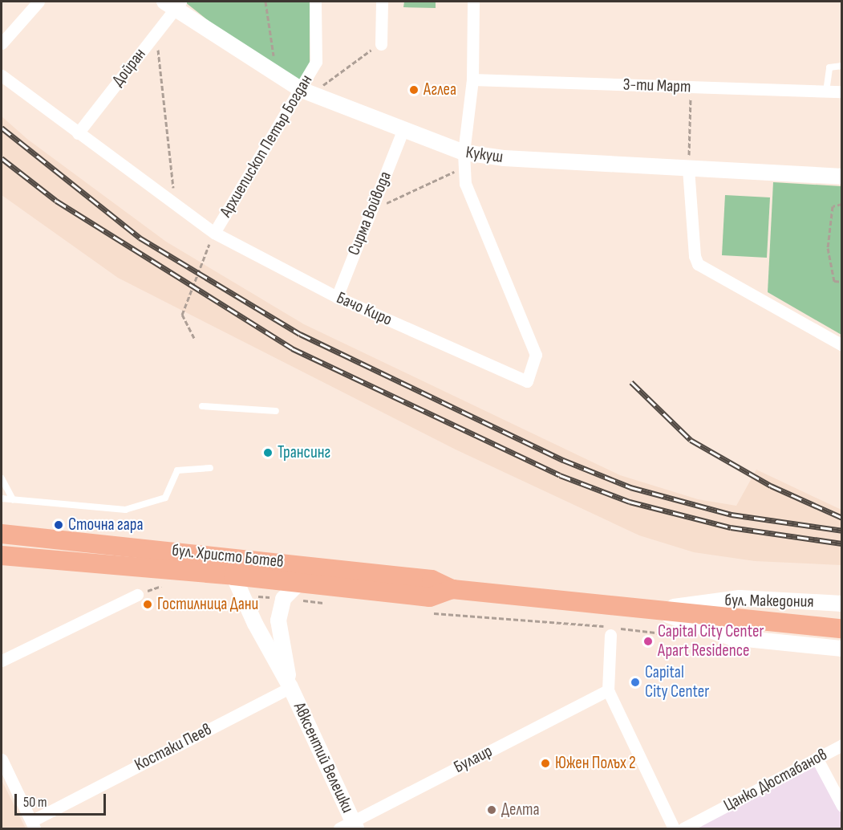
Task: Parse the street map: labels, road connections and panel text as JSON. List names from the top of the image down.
{
  "streets": {
    "main road": ["бул. Христо Ботев"],
    "street": [
      "Дойран",
      "3-ти Март",
      "Архиепископ Петър Богдан",
      "Кукуш",
      "Сирма Войвода",
      "Бачо Киро",
      "бул. Македония",
      "Костаки Пеев",
      "Авксентий Велешки",
      "Булаир",
      "Цанко Дюстабанов"
    ]
  },
  "crossings": [
    ["Дойран", "Кукуш"],
    ["Дойран", "Бачо Киро"],
    ["Архиепископ Петър Богдан", "Кукуш"],
    ["Архиепископ Петър Богдан", "Бачо Киро"],
    ["Кукуш", "Сирма Войвода"],
    ["Кукуш", "Бачо Киро"],
    ["Сирма Войвода", "Бачо Киро"],
    ["бул. Христо Ботев", "бул. Македония"],
    ["бул. Христо Ботев", "Авксентий Велешки"],
    ["Костаки Пеев", "Авксентий Велешки"],
    ["Авксентий Велешки", "Булаир"]
  ],
  "places": [
    "Аглеа",
    "Трансинг",
    "Сточна гара",
    "Гостилница Дани",
    "Capital City Center Apart Residence",
    "Capital City Center",
    "Южен Полъх 2",
    "Делта"
  ],
  "scale_bar": "50 m"
}
